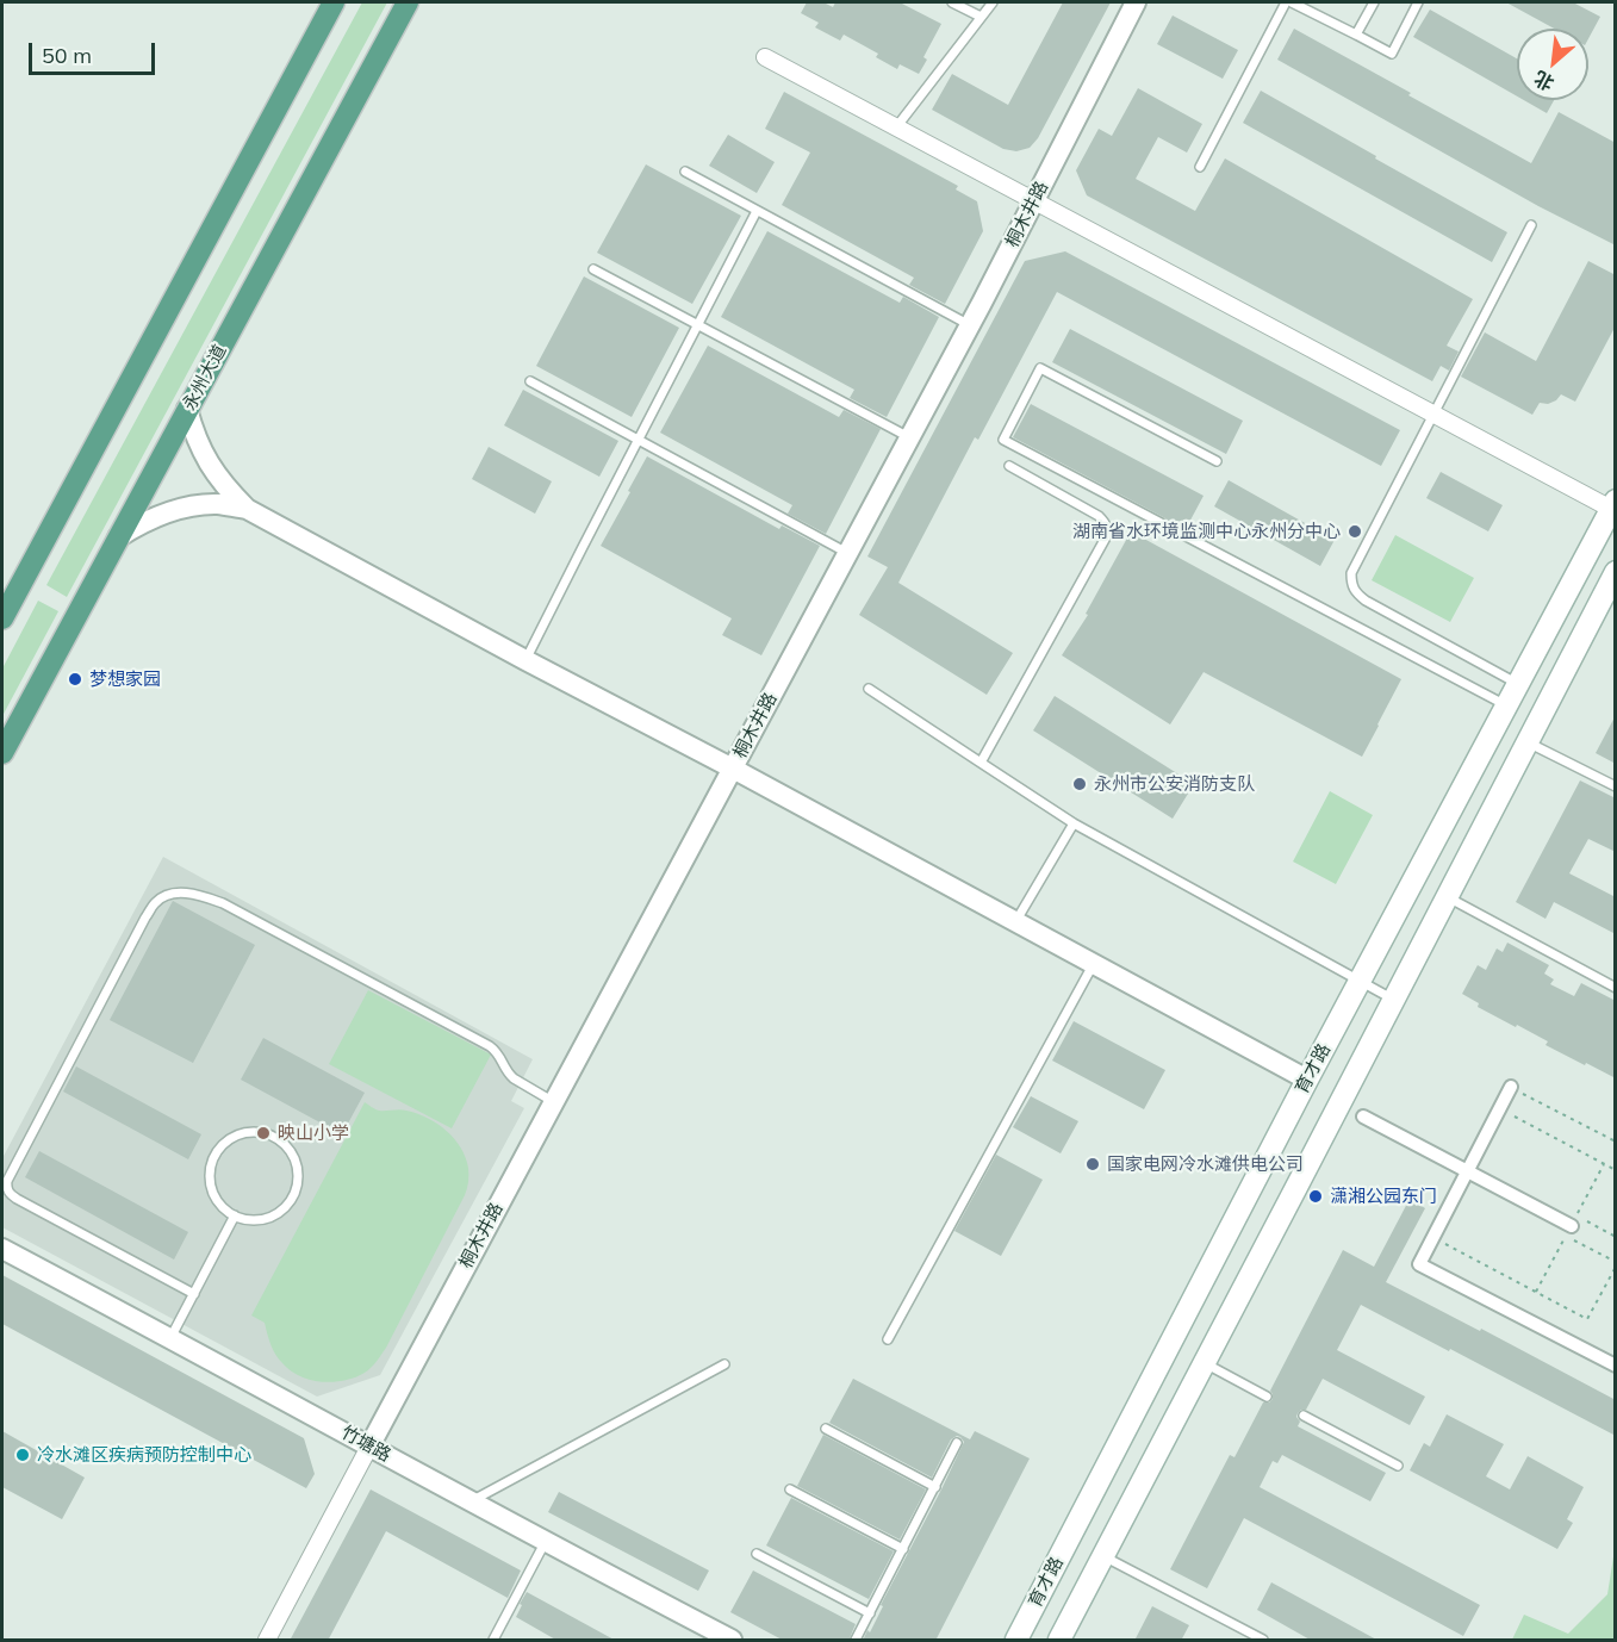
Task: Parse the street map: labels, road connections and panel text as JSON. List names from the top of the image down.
{
  "streets": {
    "main road": ["永州大道", "育才路"],
    "street": ["桐木井路", "竹塘路"]
  },
  "crossings": [
    ["桐木井路", "竹塘路"]
  ],
  "places": [
    "湖南省水环境监测中心永州分中心",
    "梦想家园",
    "永州市公安消防支队",
    "映山小学",
    "国家电网冷水滩供电公司",
    "潇湘公园东门",
    "冷水滩区疾病预防控制中心"
  ],
  "scale_bar": "50 m",
  "north": "bottom left"
}
